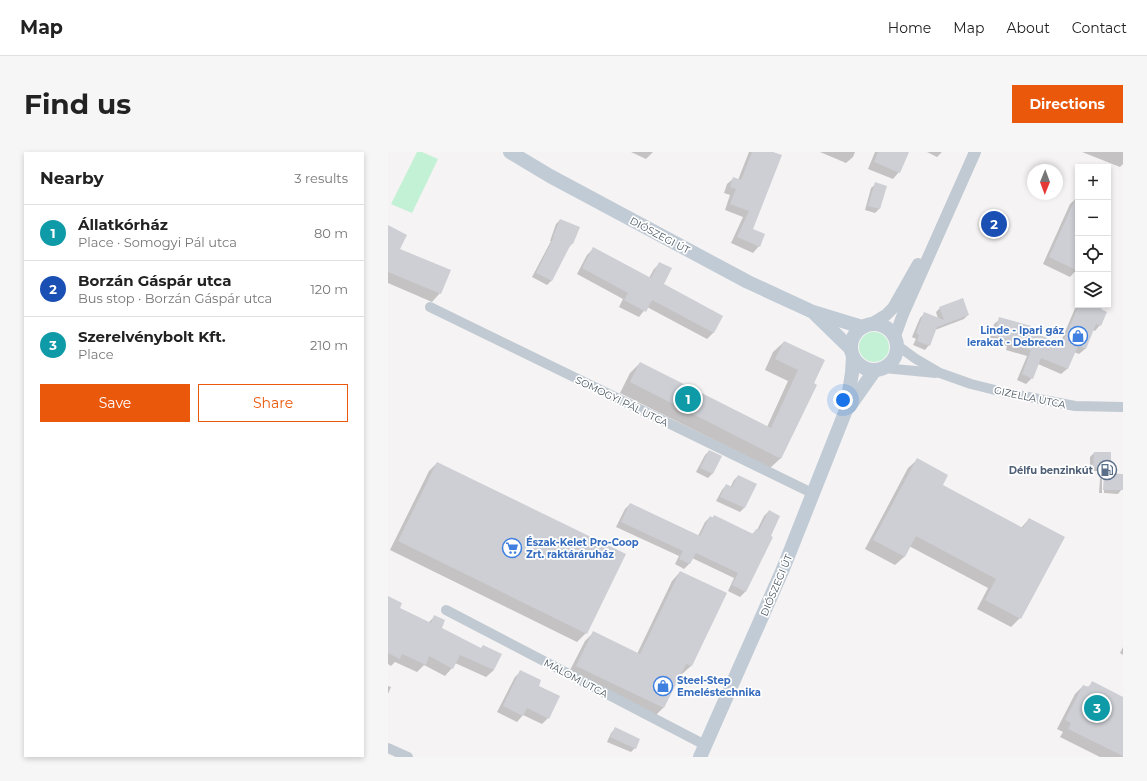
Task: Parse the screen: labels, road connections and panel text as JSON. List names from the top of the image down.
{
  "streets": {
    "main road": ["DIÓSZEGI ÚT"],
    "street": ["GIZELLA UTCA", "SOMOGYI PÁL UTCA", "MALOM UTCA"]
  },
  "crossings": [
    ["DIÓSZEGI ÚT", "GIZELLA UTCA"],
    ["DIÓSZEGI ÚT", "SOMOGYI PÁL UTCA"],
    ["DIÓSZEGI ÚT", "MALOM UTCA"]
  ],
  "places": {
    "shop": ["Linde - Ipari gáz lerakat - Debrecen", "Steel-Step Emeléstechnika"],
    "fuel station": ["Délfu benzinkút"],
    "supermarket": ["Észak-Kelet Pro-Coop Zrt. raktáráruház"]
  },
  "north": "bottom",
  "page": {
    "header": "Map",
    "nav": [
      "Home",
      "Map",
      "About",
      "Contact"
    ],
    "buttons": [
      "Directions",
      ["Save", "Share"]
    ],
    "title": "Find us",
    "heading": ["Nearby", "3 results"],
    "map_buttons": ["+", "−"],
    "list": [
      {
        "mark": "1",
        "name": "Állatkórház",
        "note": "Place · Somogyi Pál utca",
        "value": "80 m"
      },
      {
        "mark": "2",
        "name": "Borzán Gáspár utca",
        "note": "Bus stop · Borzán Gáspár utca",
        "value": "120 m"
      },
      {
        "mark": "3",
        "name": "Szerelvénybolt Kft.",
        "note": "Place",
        "value": "210 m"
      }
    ],
    "pins": ["2", "1", "3"]
  }
}
